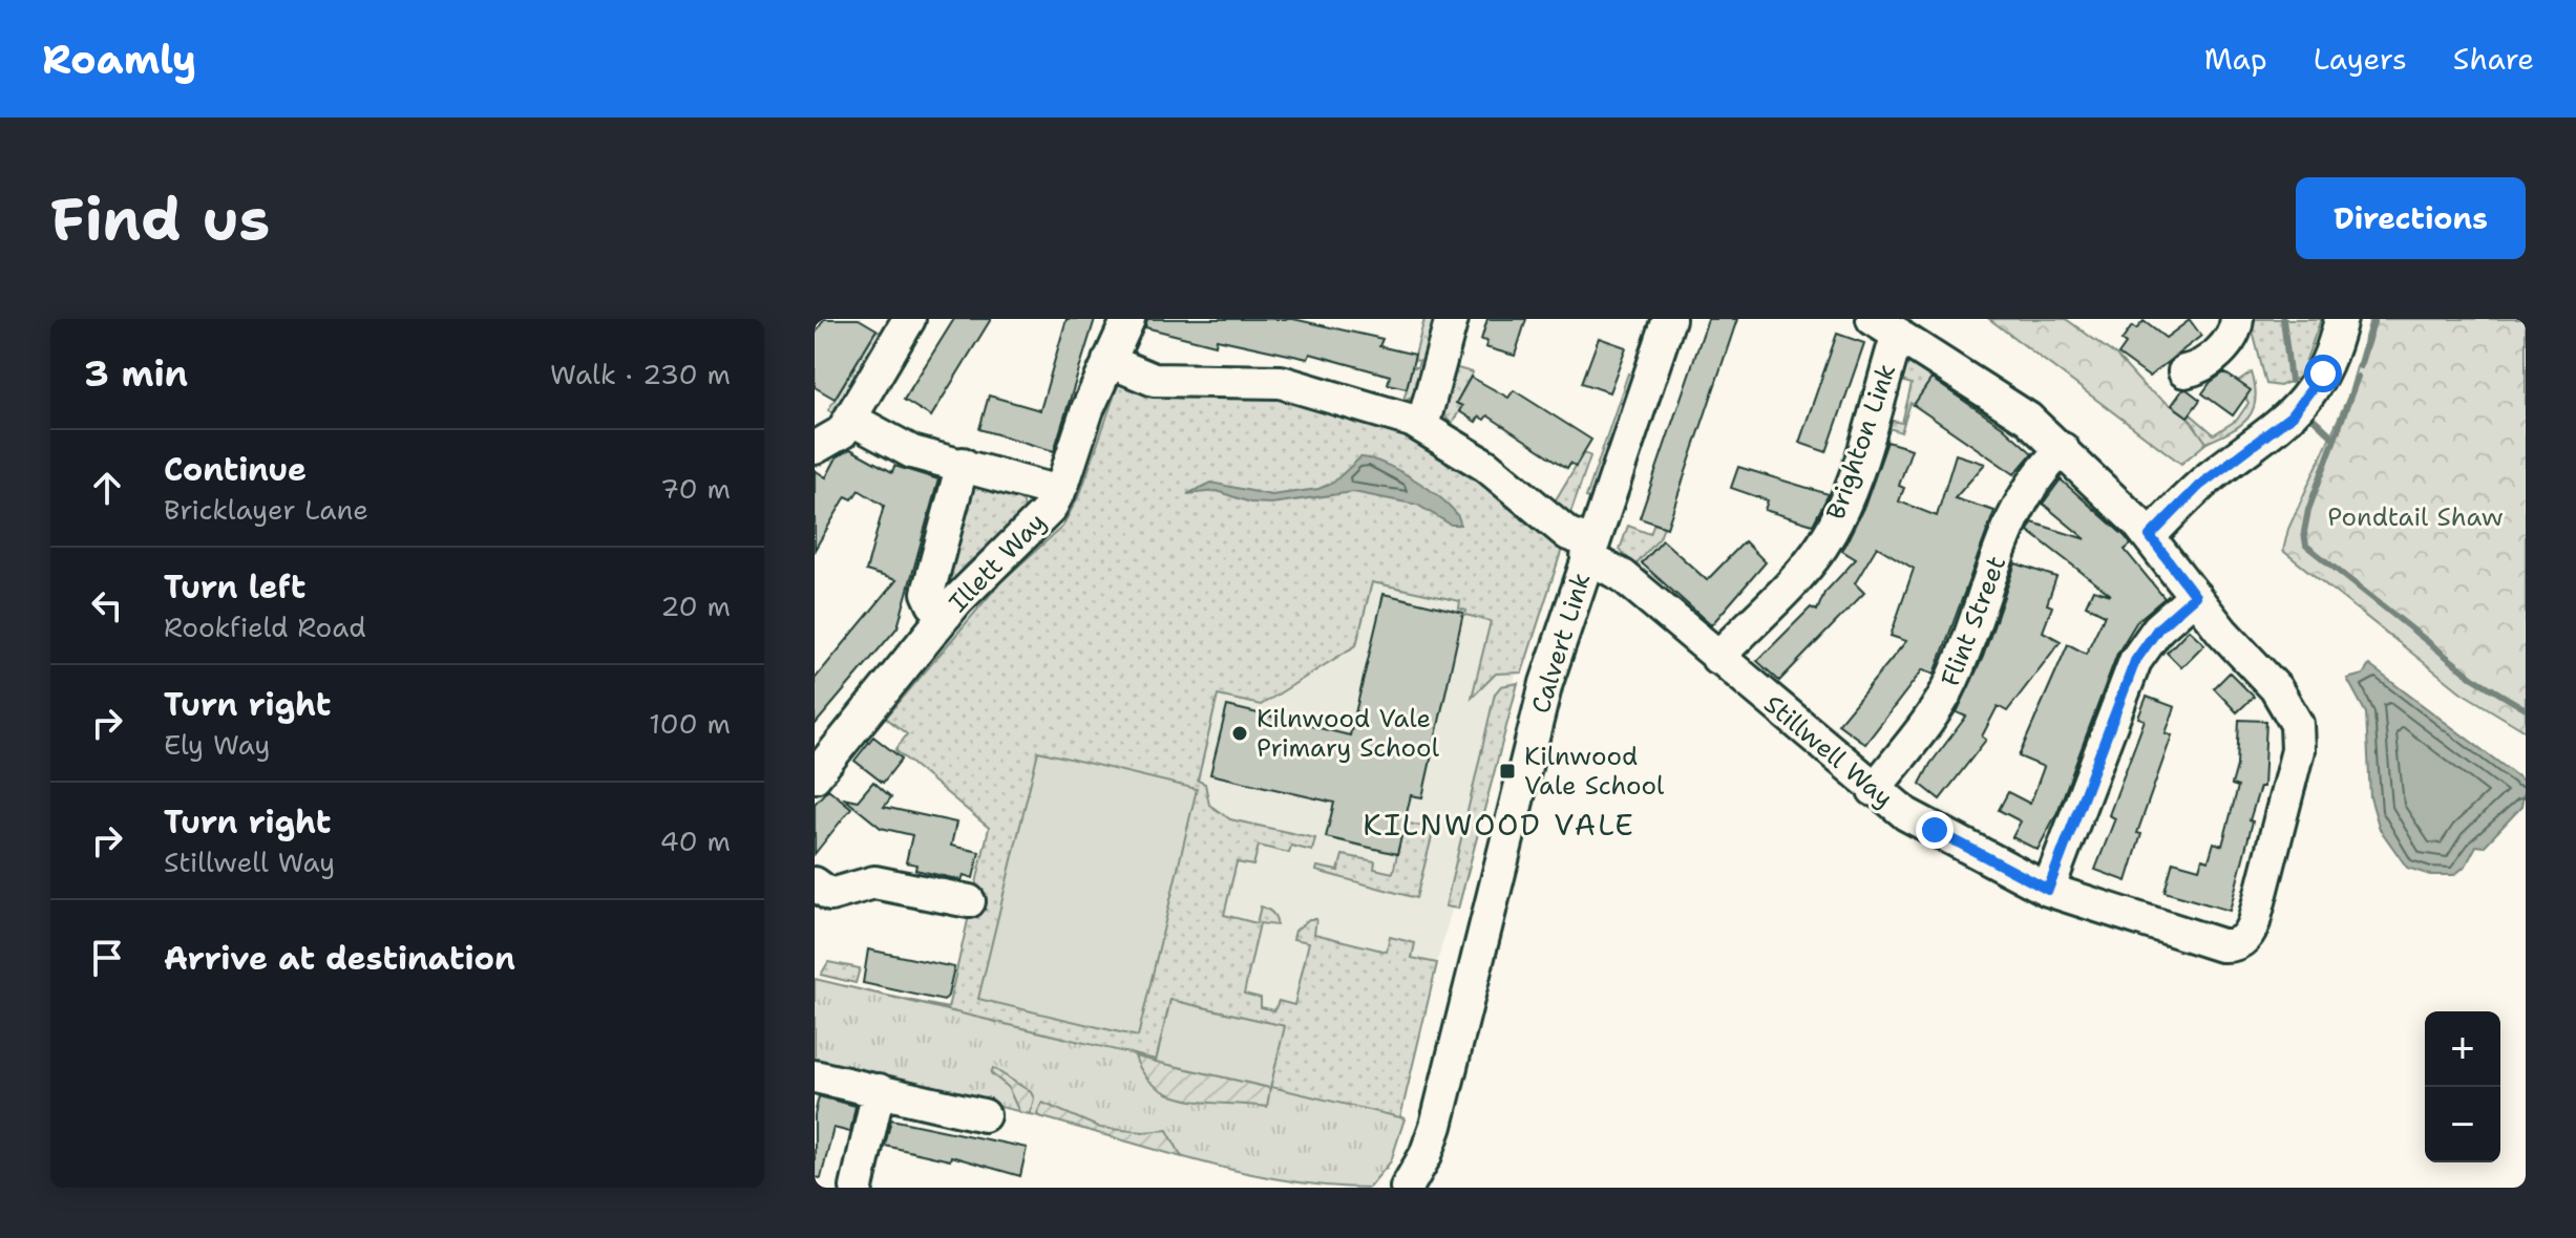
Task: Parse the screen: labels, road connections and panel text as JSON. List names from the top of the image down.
{
  "streets": {
    "street": [
      "Brighton Link",
      "Illett Way",
      "Flint Street",
      "Calvert Link",
      "Stillwell Way"
    ]
  },
  "crossings": [
    ["Brighton Link", "Stillwell Way"],
    ["Illett Way", "Stillwell Way"],
    ["Flint Street", "Stillwell Way"],
    ["Calvert Link", "Stillwell Way"]
  ],
  "districts": ["KILNWOOD VALE"],
  "parks": ["Pondtail Shaw"],
  "places": {
    "other": ["Kilnwood Vale Primary School"],
    "transit": ["Kilnwood Vale School"]
  },
  "page": {
    "header": "Roamly",
    "nav": ["Map", "Layers", "Share"],
    "buttons": "Directions",
    "title": "Find us",
    "heading": ["3 min", "Walk · 230 m"],
    "list": [
      ["Continue", "Bricklayer Lane", "70 m"],
      ["Turn left", "Rookfield Road", "20 m"],
      ["Turn right", "Ely Way", "100 m"],
      ["Turn right", "Stillwell Way", "40 m"],
      "Arrive at destination"
    ],
    "map_buttons": ["+", "−"]
  }
}
